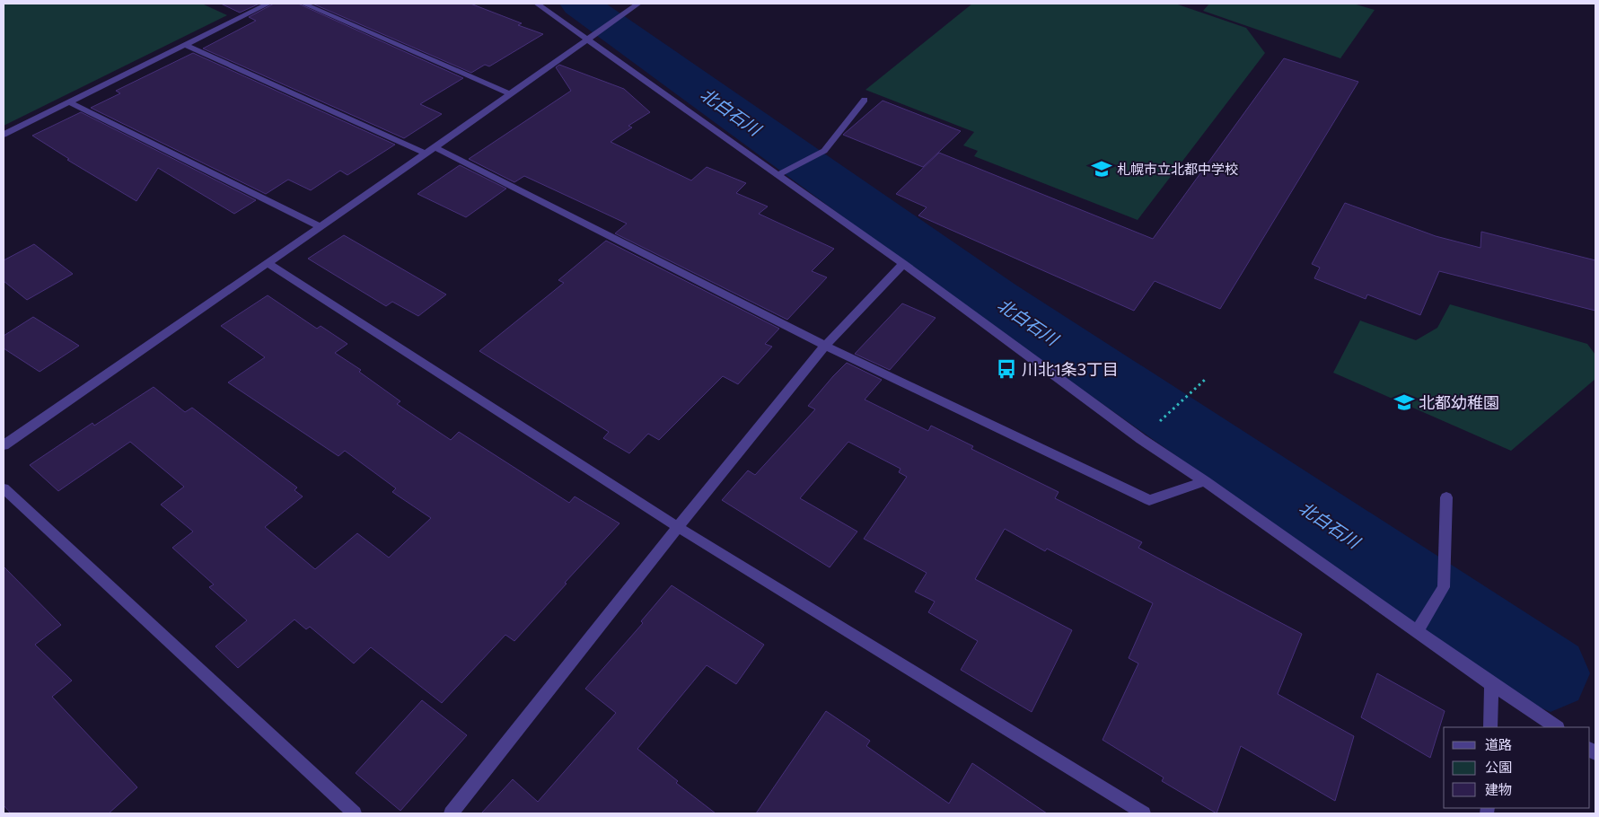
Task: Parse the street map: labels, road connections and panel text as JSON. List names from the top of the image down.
{
  "water": ["北白石川"],
  "places": {
    "school or university": ["札幌市立北都中学校", "北都幼稚園"],
    "bus stop": ["川北1条3丁目"]
  },
  "legend": ["道路", "公園", "建物"]
}
